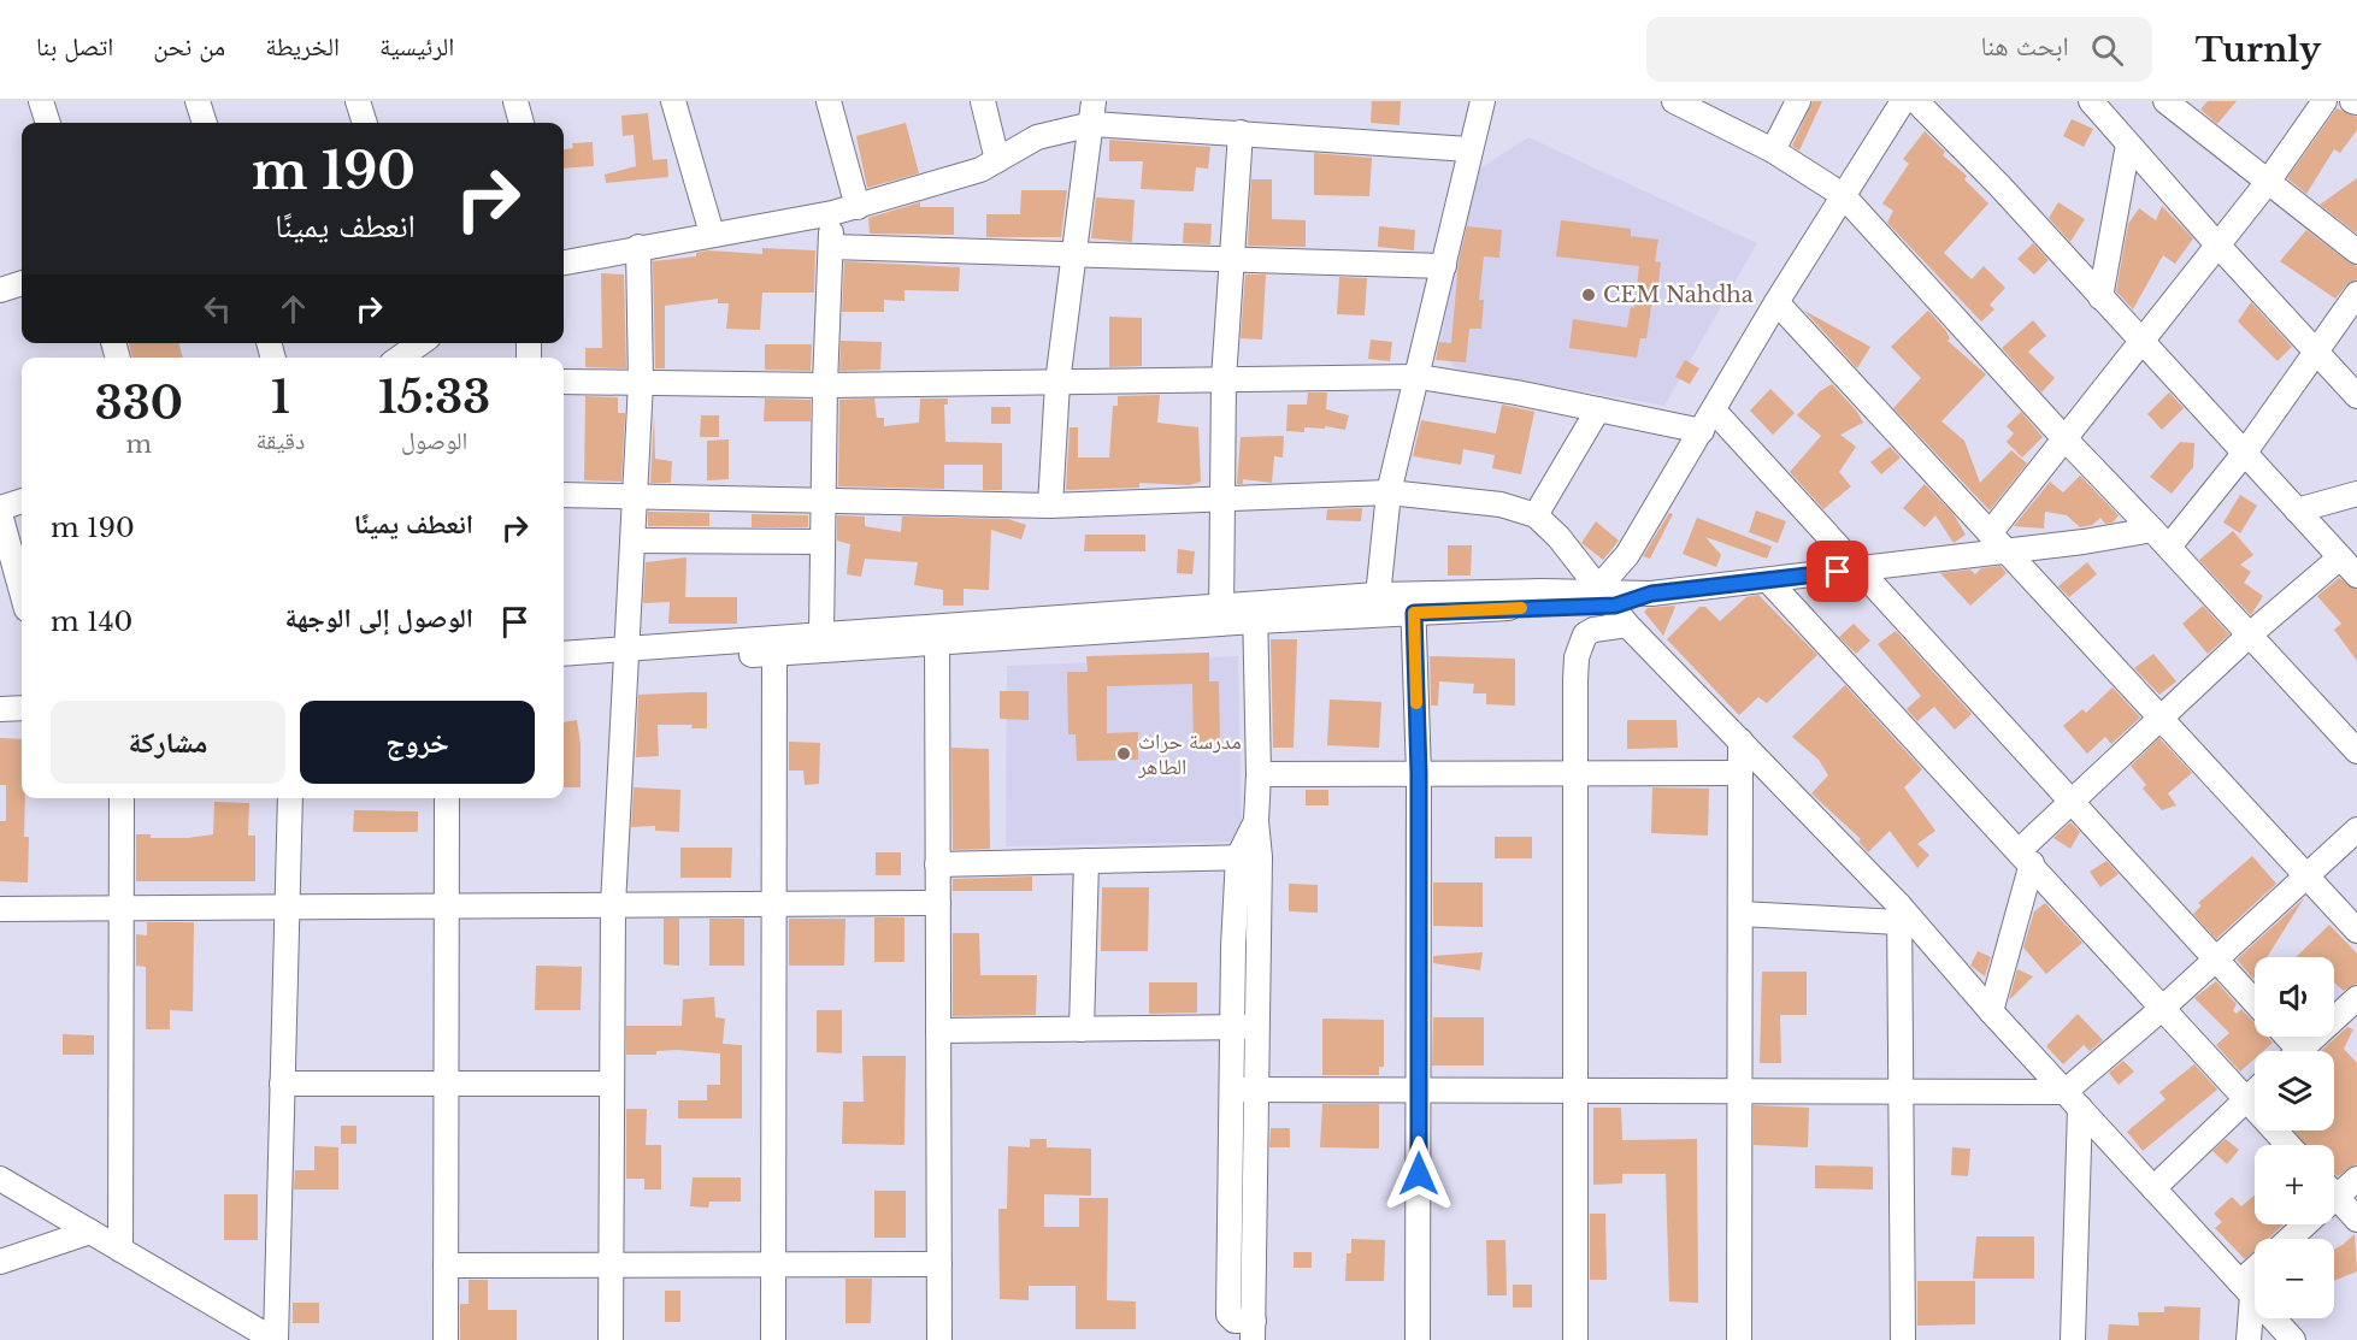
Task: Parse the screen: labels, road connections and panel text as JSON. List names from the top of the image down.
{
  "places": ["CEM Nahdha", "مدرسة حراث الطاهر"],
  "page": {
    "header": "Turnly",
    "search": "ابحث هنا",
    "nav": [
      "الرئيسية",
      "الخريطة",
      "من نحن",
      "اتصل بنا"
    ],
    "turn": ["190 m", "انعطف يمينًا"],
    "eta": [
      "15:33",
      "الوصول",
      "1",
      "دقيقة",
      "330",
      "m"
    ],
    "list": [
      {
        "name": "انعطف يمينًا",
        "value": "190 m"
      },
      {
        "name": "الوصول إلى الوجهة",
        "value": "140 m"
      }
    ],
    "buttons": ["خروج", "مشاركة"],
    "map_buttons": ["+", "−"]
  }
}
